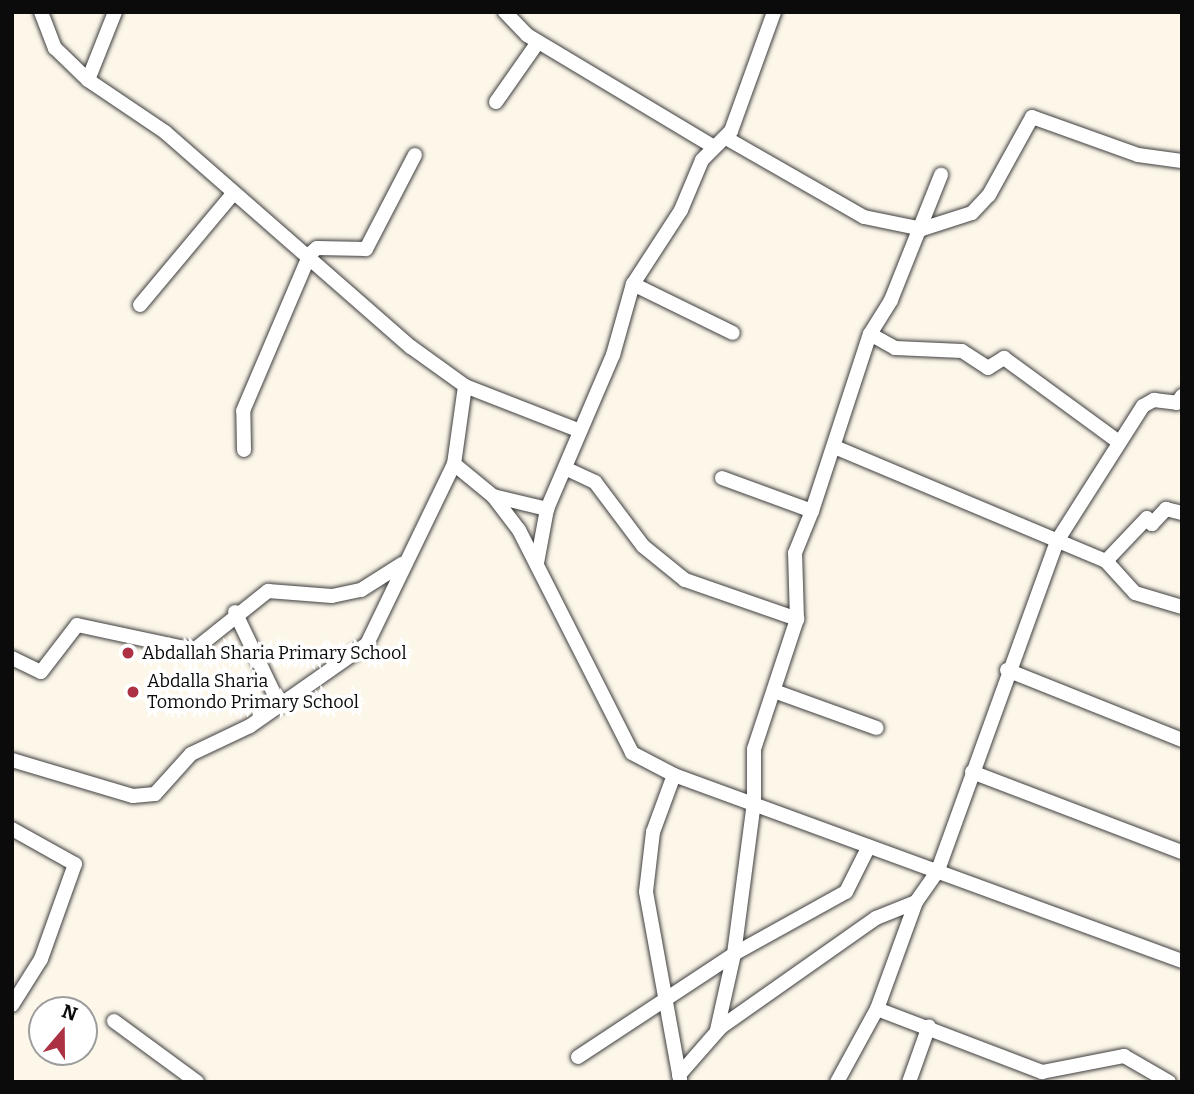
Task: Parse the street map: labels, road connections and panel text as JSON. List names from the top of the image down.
{
  "places": ["Abdallah Sharia Primary School", "Abdalla Sharia Tomondo Primary School"],
  "north": "top"
}
